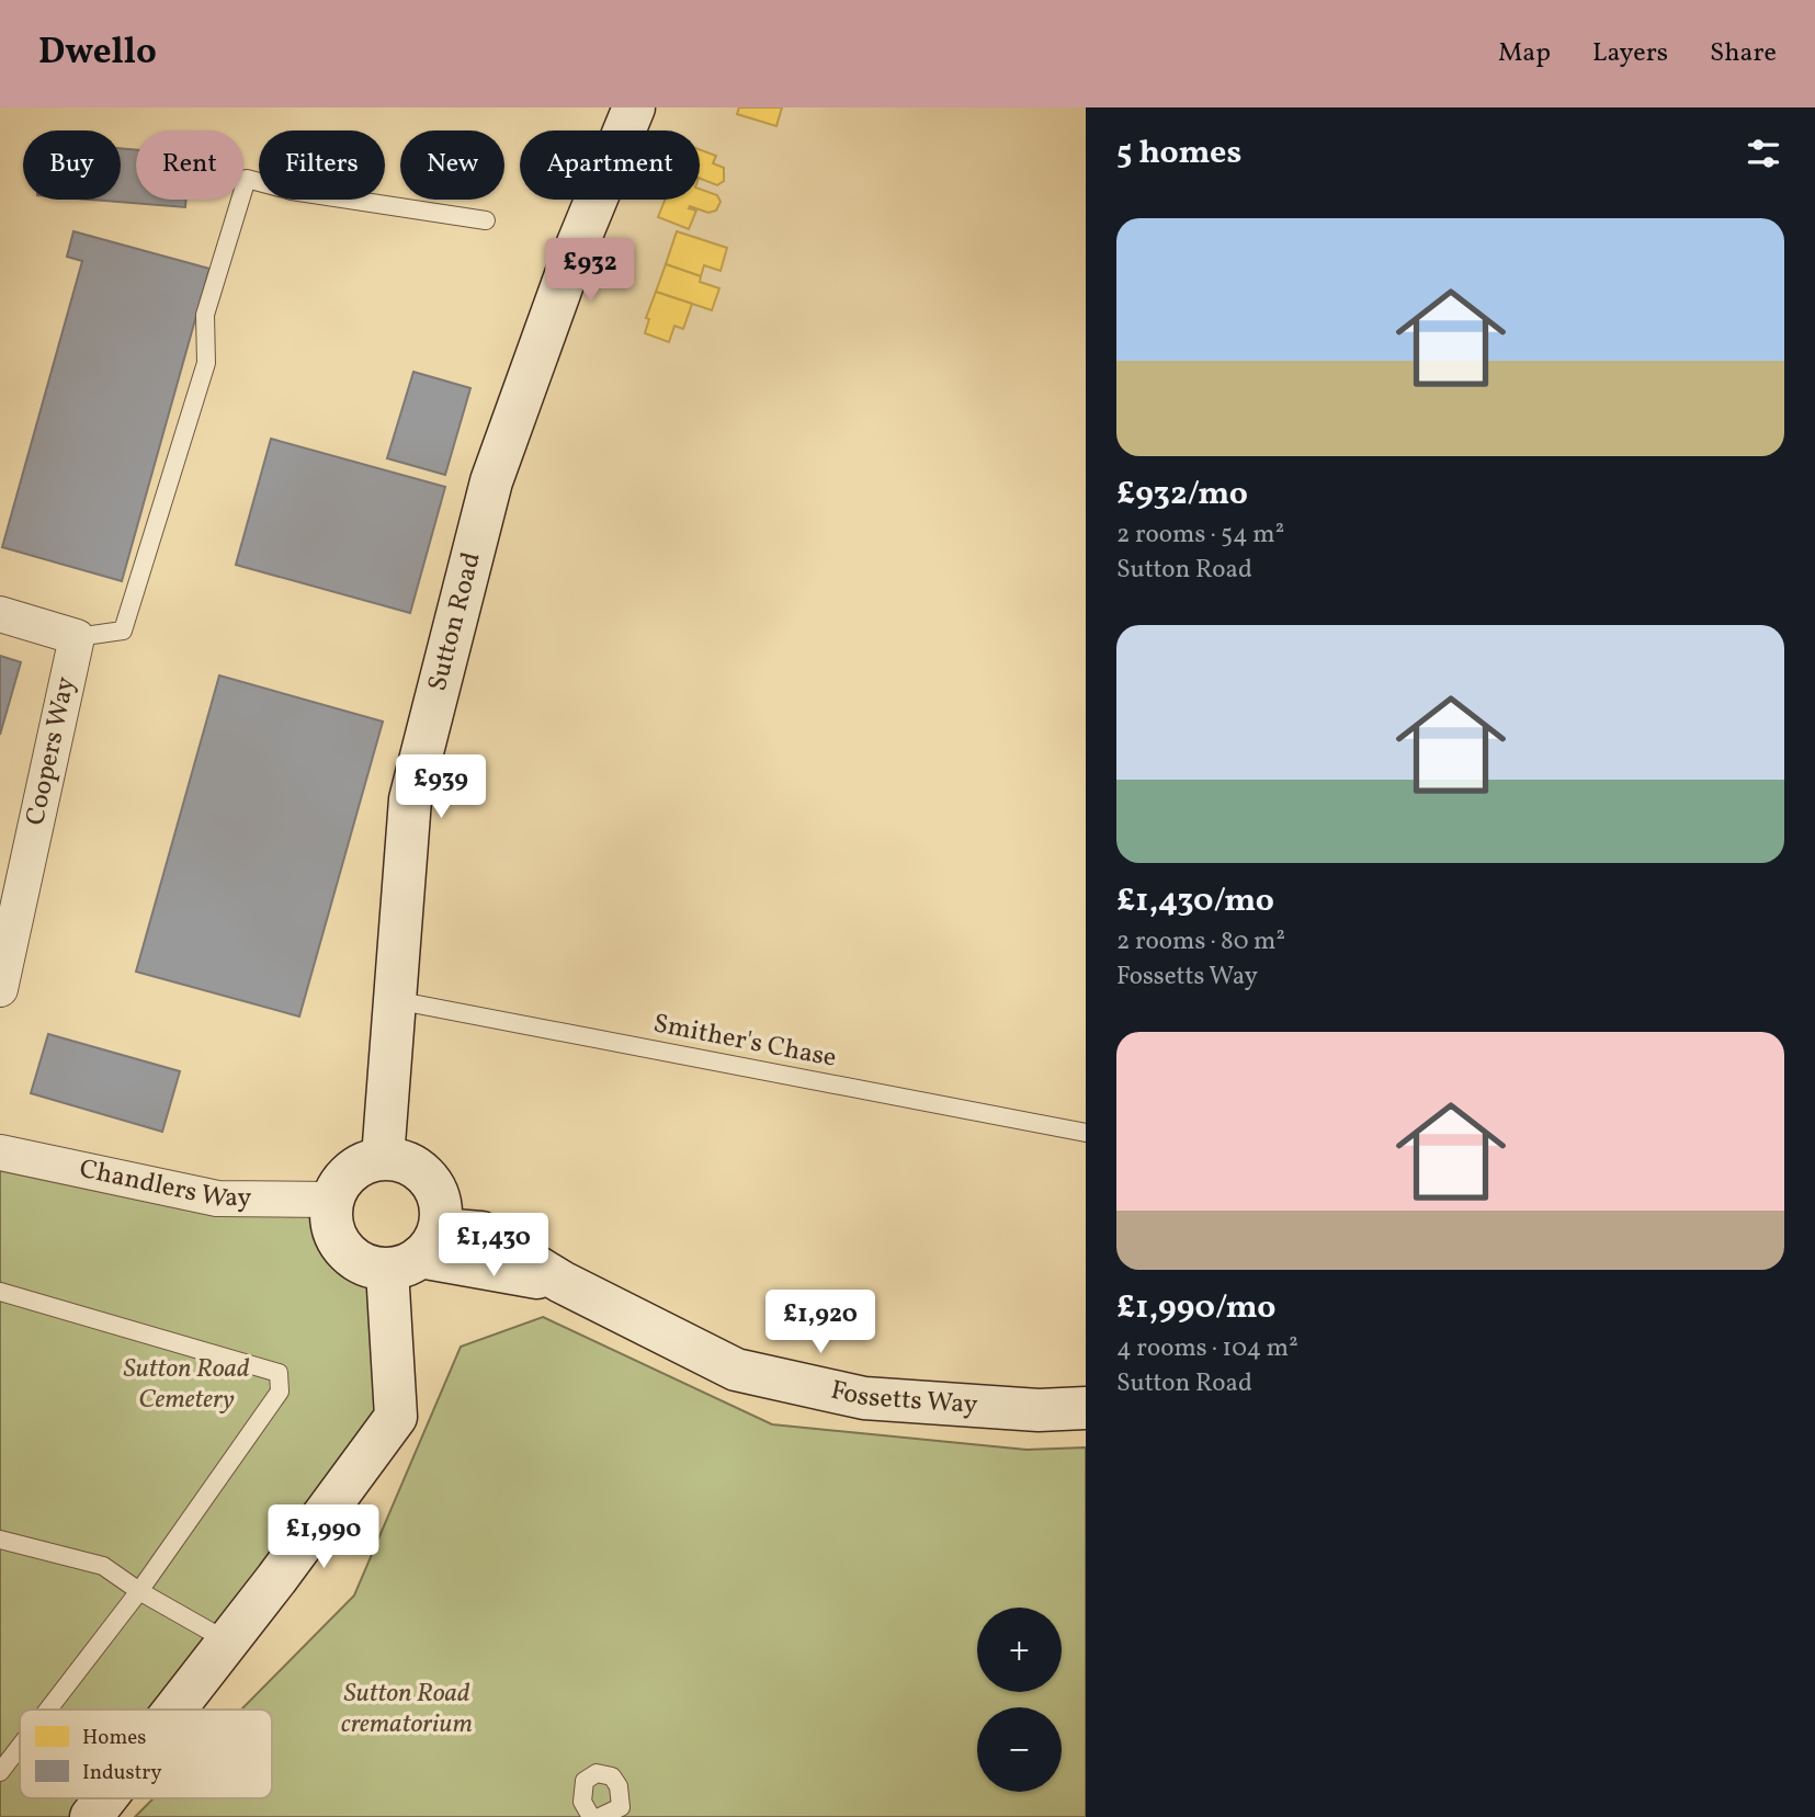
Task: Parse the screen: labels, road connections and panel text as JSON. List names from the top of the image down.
{
  "streets": {
    "street": [
      "Sutton Road",
      "Coopers Way",
      "Chandlers Way",
      "Fossetts Way"
    ],
    "lane": ["Smither's Chase"]
  },
  "crossings": [
    ["Sutton Road", "Smither's Chase"],
    ["Sutton Road", "Chandlers Way"],
    ["Sutton Road", "Fossetts Way"],
    ["Chandlers Way", "Fossetts Way"]
  ],
  "parks": ["Sutton Road Cemetery", "Sutton Road crematorium"],
  "legend": ["Homes", "Industry"],
  "page": {
    "header": "Dwello",
    "nav": ["Map", "Layers", "Share"],
    "heading": "5 homes",
    "chip": [
      "Buy",
      "Rent",
      "Filters",
      "New",
      "Apartment"
    ],
    "list": [
      {
        "name": "£932/mo",
        "note": "2 rooms · 54 m² · Sutton Road"
      },
      {
        "name": "£1,430/mo",
        "note": "2 rooms · 80 m² · Fossetts Way"
      },
      {
        "name": "£1,990/mo",
        "note": "4 rooms · 104 m² · Sutton Road"
      }
    ],
    "price": [
      "£932",
      "£939",
      "£1,430",
      "£1,920",
      "£1,990"
    ],
    "map_buttons": ["+", "−"]
  }
}
